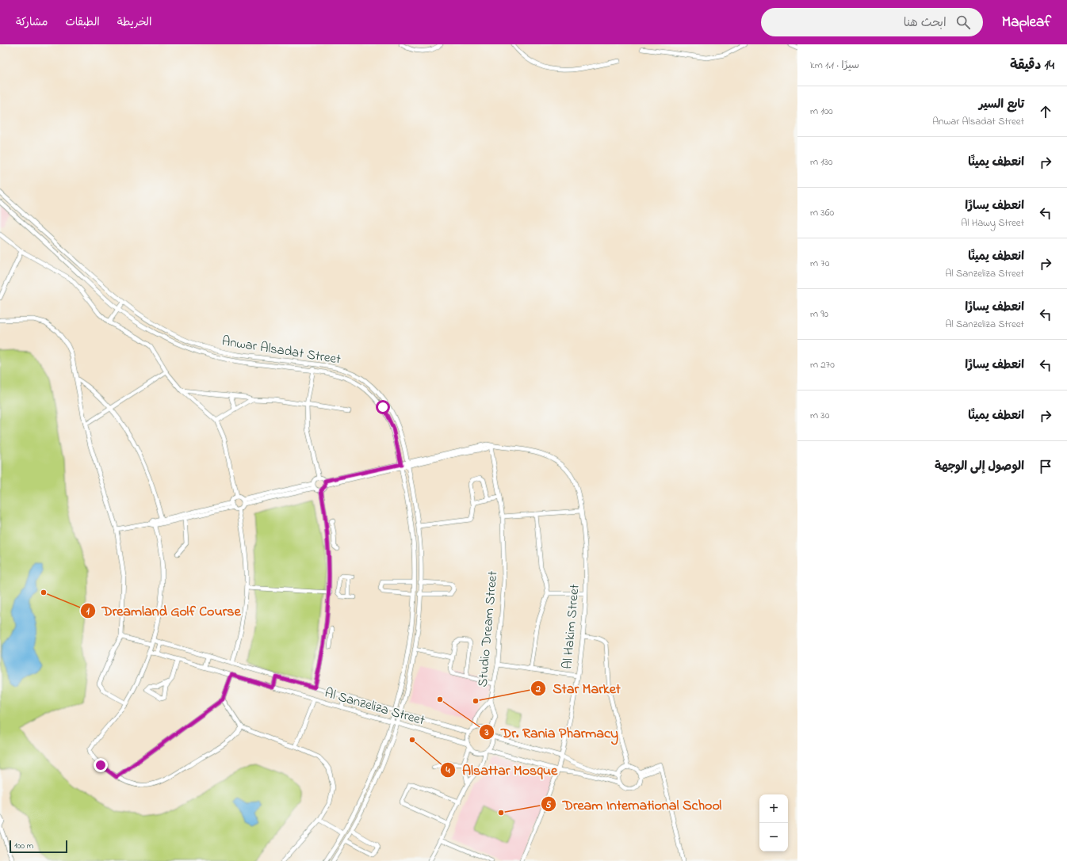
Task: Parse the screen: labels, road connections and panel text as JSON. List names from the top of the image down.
{
  "streets": {
    "street": [
      "Anwar Alsadat Street",
      "Al Hakim Street",
      "Studio Dream Street",
      "Al Sanzeliza Street"
    ]
  },
  "crossings": [
    ["Anwar Alsadat Street", "Al Sanzeliza Street"],
    ["Al Hakim Street", "Studio Dream Street"],
    ["Studio Dream Street", "Al Sanzeliza Street"]
  ],
  "places": [
    "Dreamland Golf Course",
    "Dr. Rania Pharmacy",
    "Star Market",
    "Alsattar Mosque",
    "Dream International School"
  ],
  "scale_bar": "100 m",
  "page": {
    "header": "Mapleaf",
    "search": "ابحث هنا",
    "nav": ["الخريطة", "الطبقات", "مشاركة"],
    "heading": ["14 دقيقة", "سيرًا · 1.1 km"],
    "list": [
      ["تابع السير", "Anwar Alsadat Street", "100 m"],
      ["انعطف يمينًا", "130 m"],
      ["انعطف يسارًا", "Al Hawy Street", "360 m"],
      ["انعطف يمينًا", "Al Sanzeliza Street", "70 m"],
      ["انعطف يسارًا", "Al Sanzeliza Street", "90 m"],
      ["انعطف يسارًا", "270 m"],
      ["انعطف يمينًا", "30 m"],
      "الوصول إلى الوجهة"
    ],
    "map_buttons": ["+", "−"],
    "scale": "100 m"
  }
}
